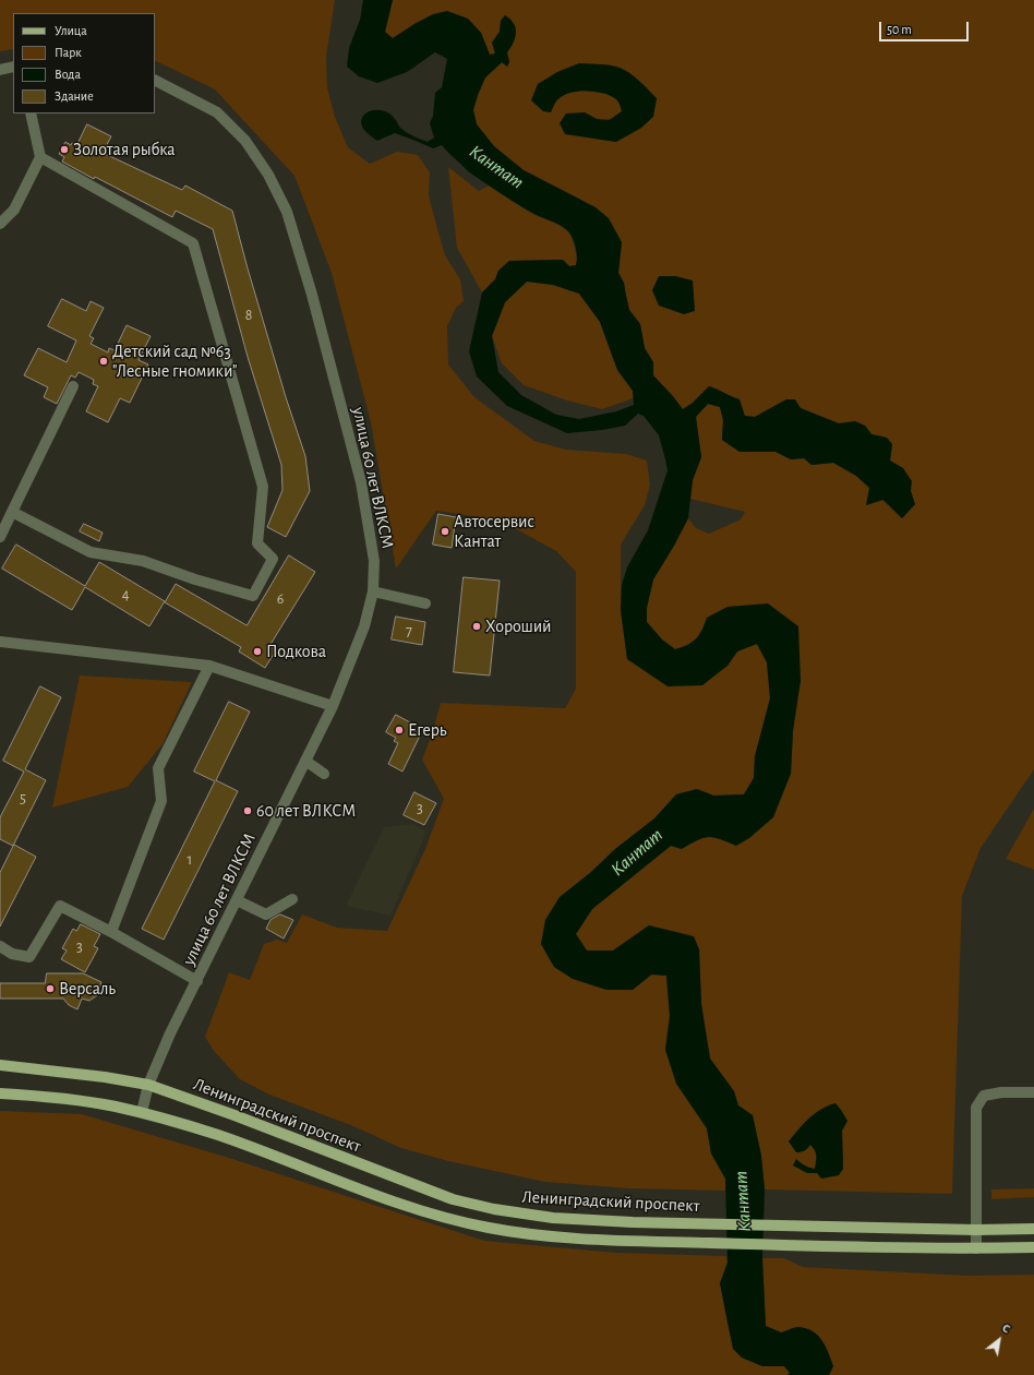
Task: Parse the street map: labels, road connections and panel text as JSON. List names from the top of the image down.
{
  "streets": {
    "main road": ["Ленинградский проспект"],
    "street": ["улица 60 лет ВЛКСМ"]
  },
  "crossings": [
    ["улица 60 лет ВЛКСМ", "Ленинградский проспект"]
  ],
  "water": ["Кантат"],
  "places": [
    "Золотая рыбка",
    "Детский сад №63 \"Лесные гномики\"",
    "Автосервис Кантат",
    "Хороший",
    "Подкова",
    "Егерь",
    "60 лет ВЛКСМ",
    "Версаль"
  ],
  "house_numbers": [
    "8",
    "4",
    "6",
    "7",
    "5",
    "3",
    "1",
    "3"
  ],
  "legend": [
    "Улица",
    "Парк",
    "Вода",
    "Здание"
  ],
  "scale_bar": "50 m",
  "north": "top right"
}
